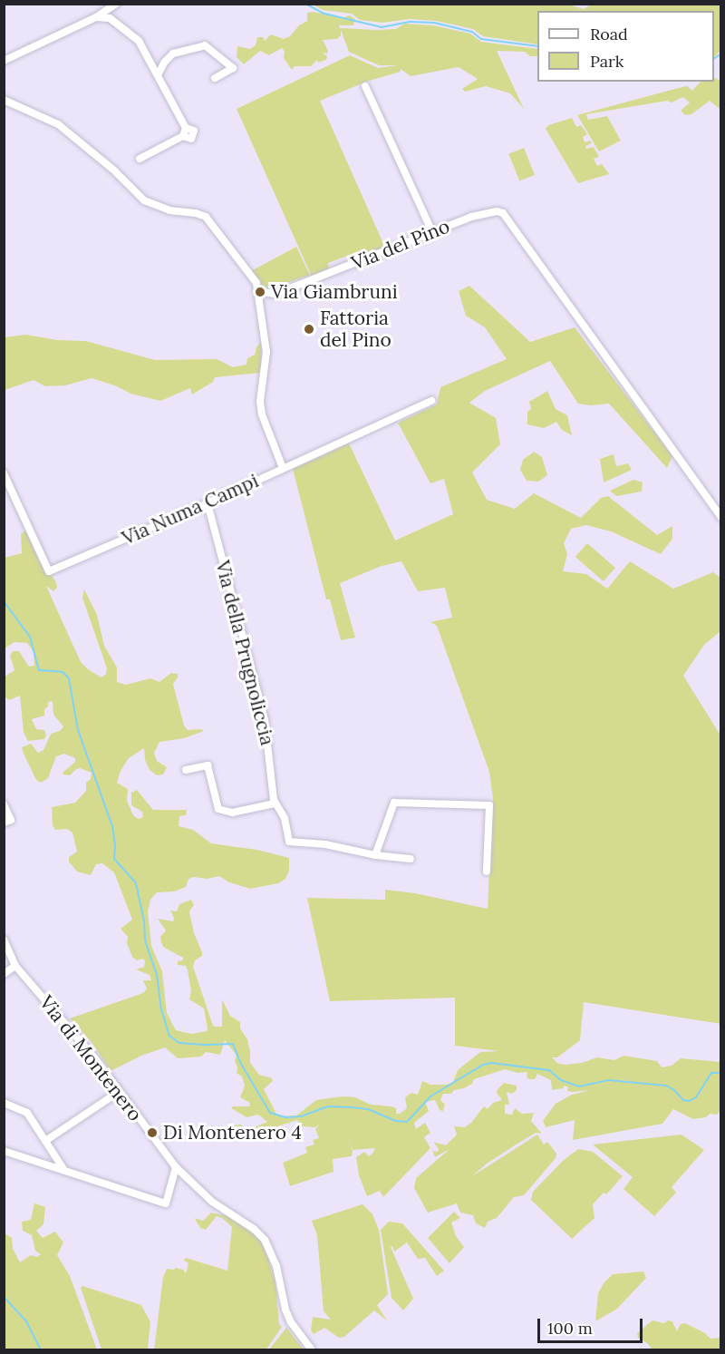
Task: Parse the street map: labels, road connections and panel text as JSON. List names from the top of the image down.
{
  "streets": {
    "street": [
      "Via del Pino",
      "Via Numa Campi",
      "Via della Prugnoliccia",
      "Via di Montenero"
    ]
  },
  "crossings": [
    ["Via Numa Campi", "Via della Prugnoliccia"]
  ],
  "places": ["Via Giambruni", "Fattoria del Pino", "Di Montenero 4"],
  "legend": ["Road", "Park"],
  "scale_bar": "100 m"
}
